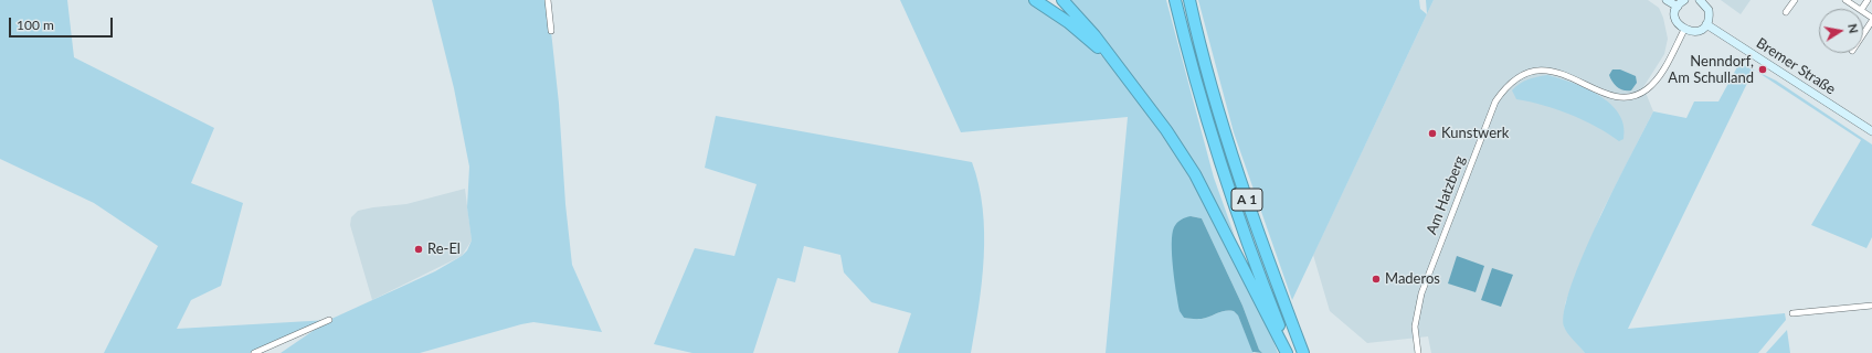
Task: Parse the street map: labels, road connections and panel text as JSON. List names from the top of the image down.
{
  "streets": {
    "highway": ["A 1"],
    "main road": ["Bremer Straße"],
    "street": ["Am Hatzberg"]
  },
  "places": [
    "Nenndorf, Am Schulland",
    "Kunstwerk",
    "Re-El",
    "Maderos"
  ],
  "scale_bar": "100 m",
  "north": "right"
}
